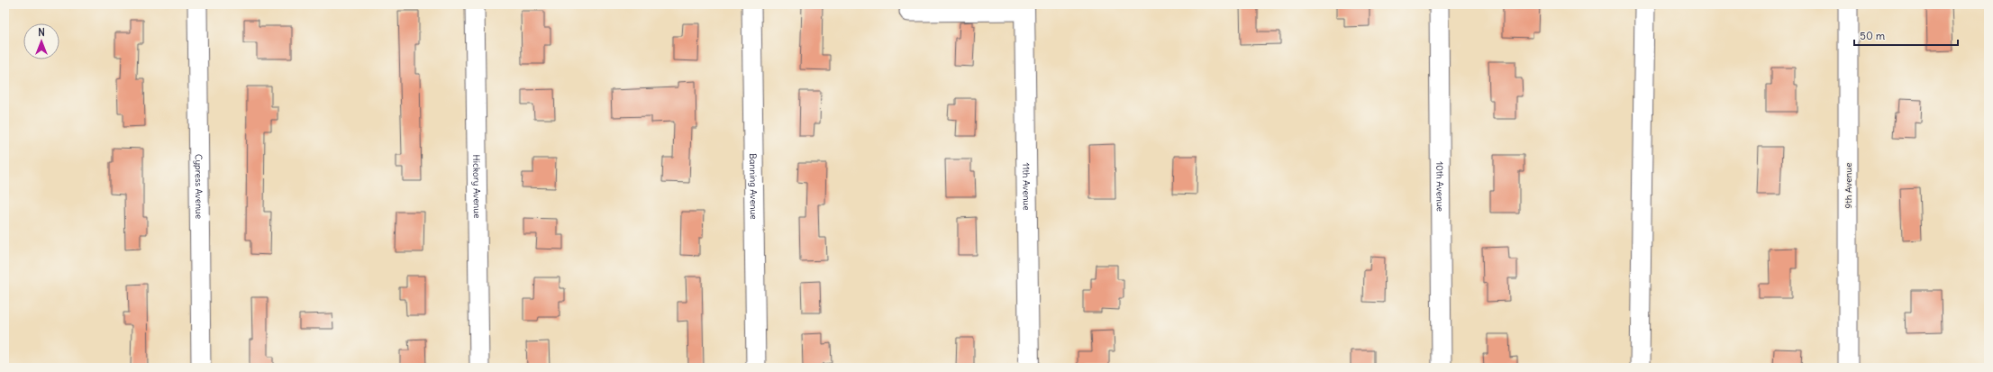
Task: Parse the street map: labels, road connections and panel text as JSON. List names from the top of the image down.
{
  "streets": {
    "main road": ["11th Avenue"],
    "street": [
      "Cypress Avenue",
      "Hickory Avenue",
      "Banning Avenue",
      "10th Avenue",
      "9th Avenue"
    ]
  },
  "scale_bar": "50 m",
  "north": "top"
}
